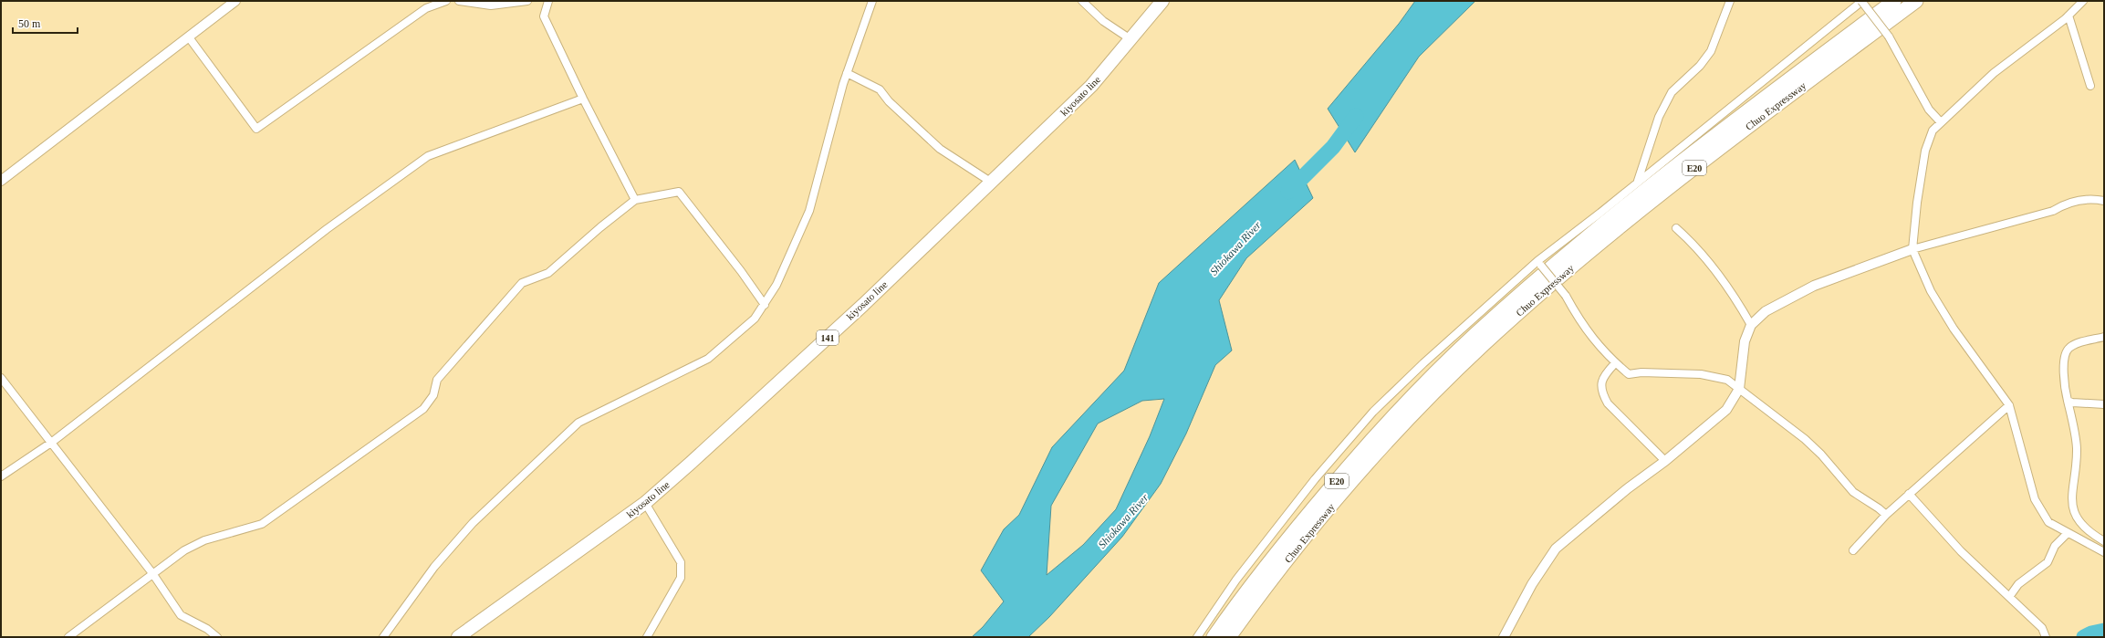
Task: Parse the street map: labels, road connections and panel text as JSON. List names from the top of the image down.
{
  "streets": {
    "highway": [
      "kiyosato line",
      "Chuo Expressway",
      "E20",
      "141"
    ]
  },
  "water": ["Shiokawa River"],
  "scale_bar": "50 m"
}
